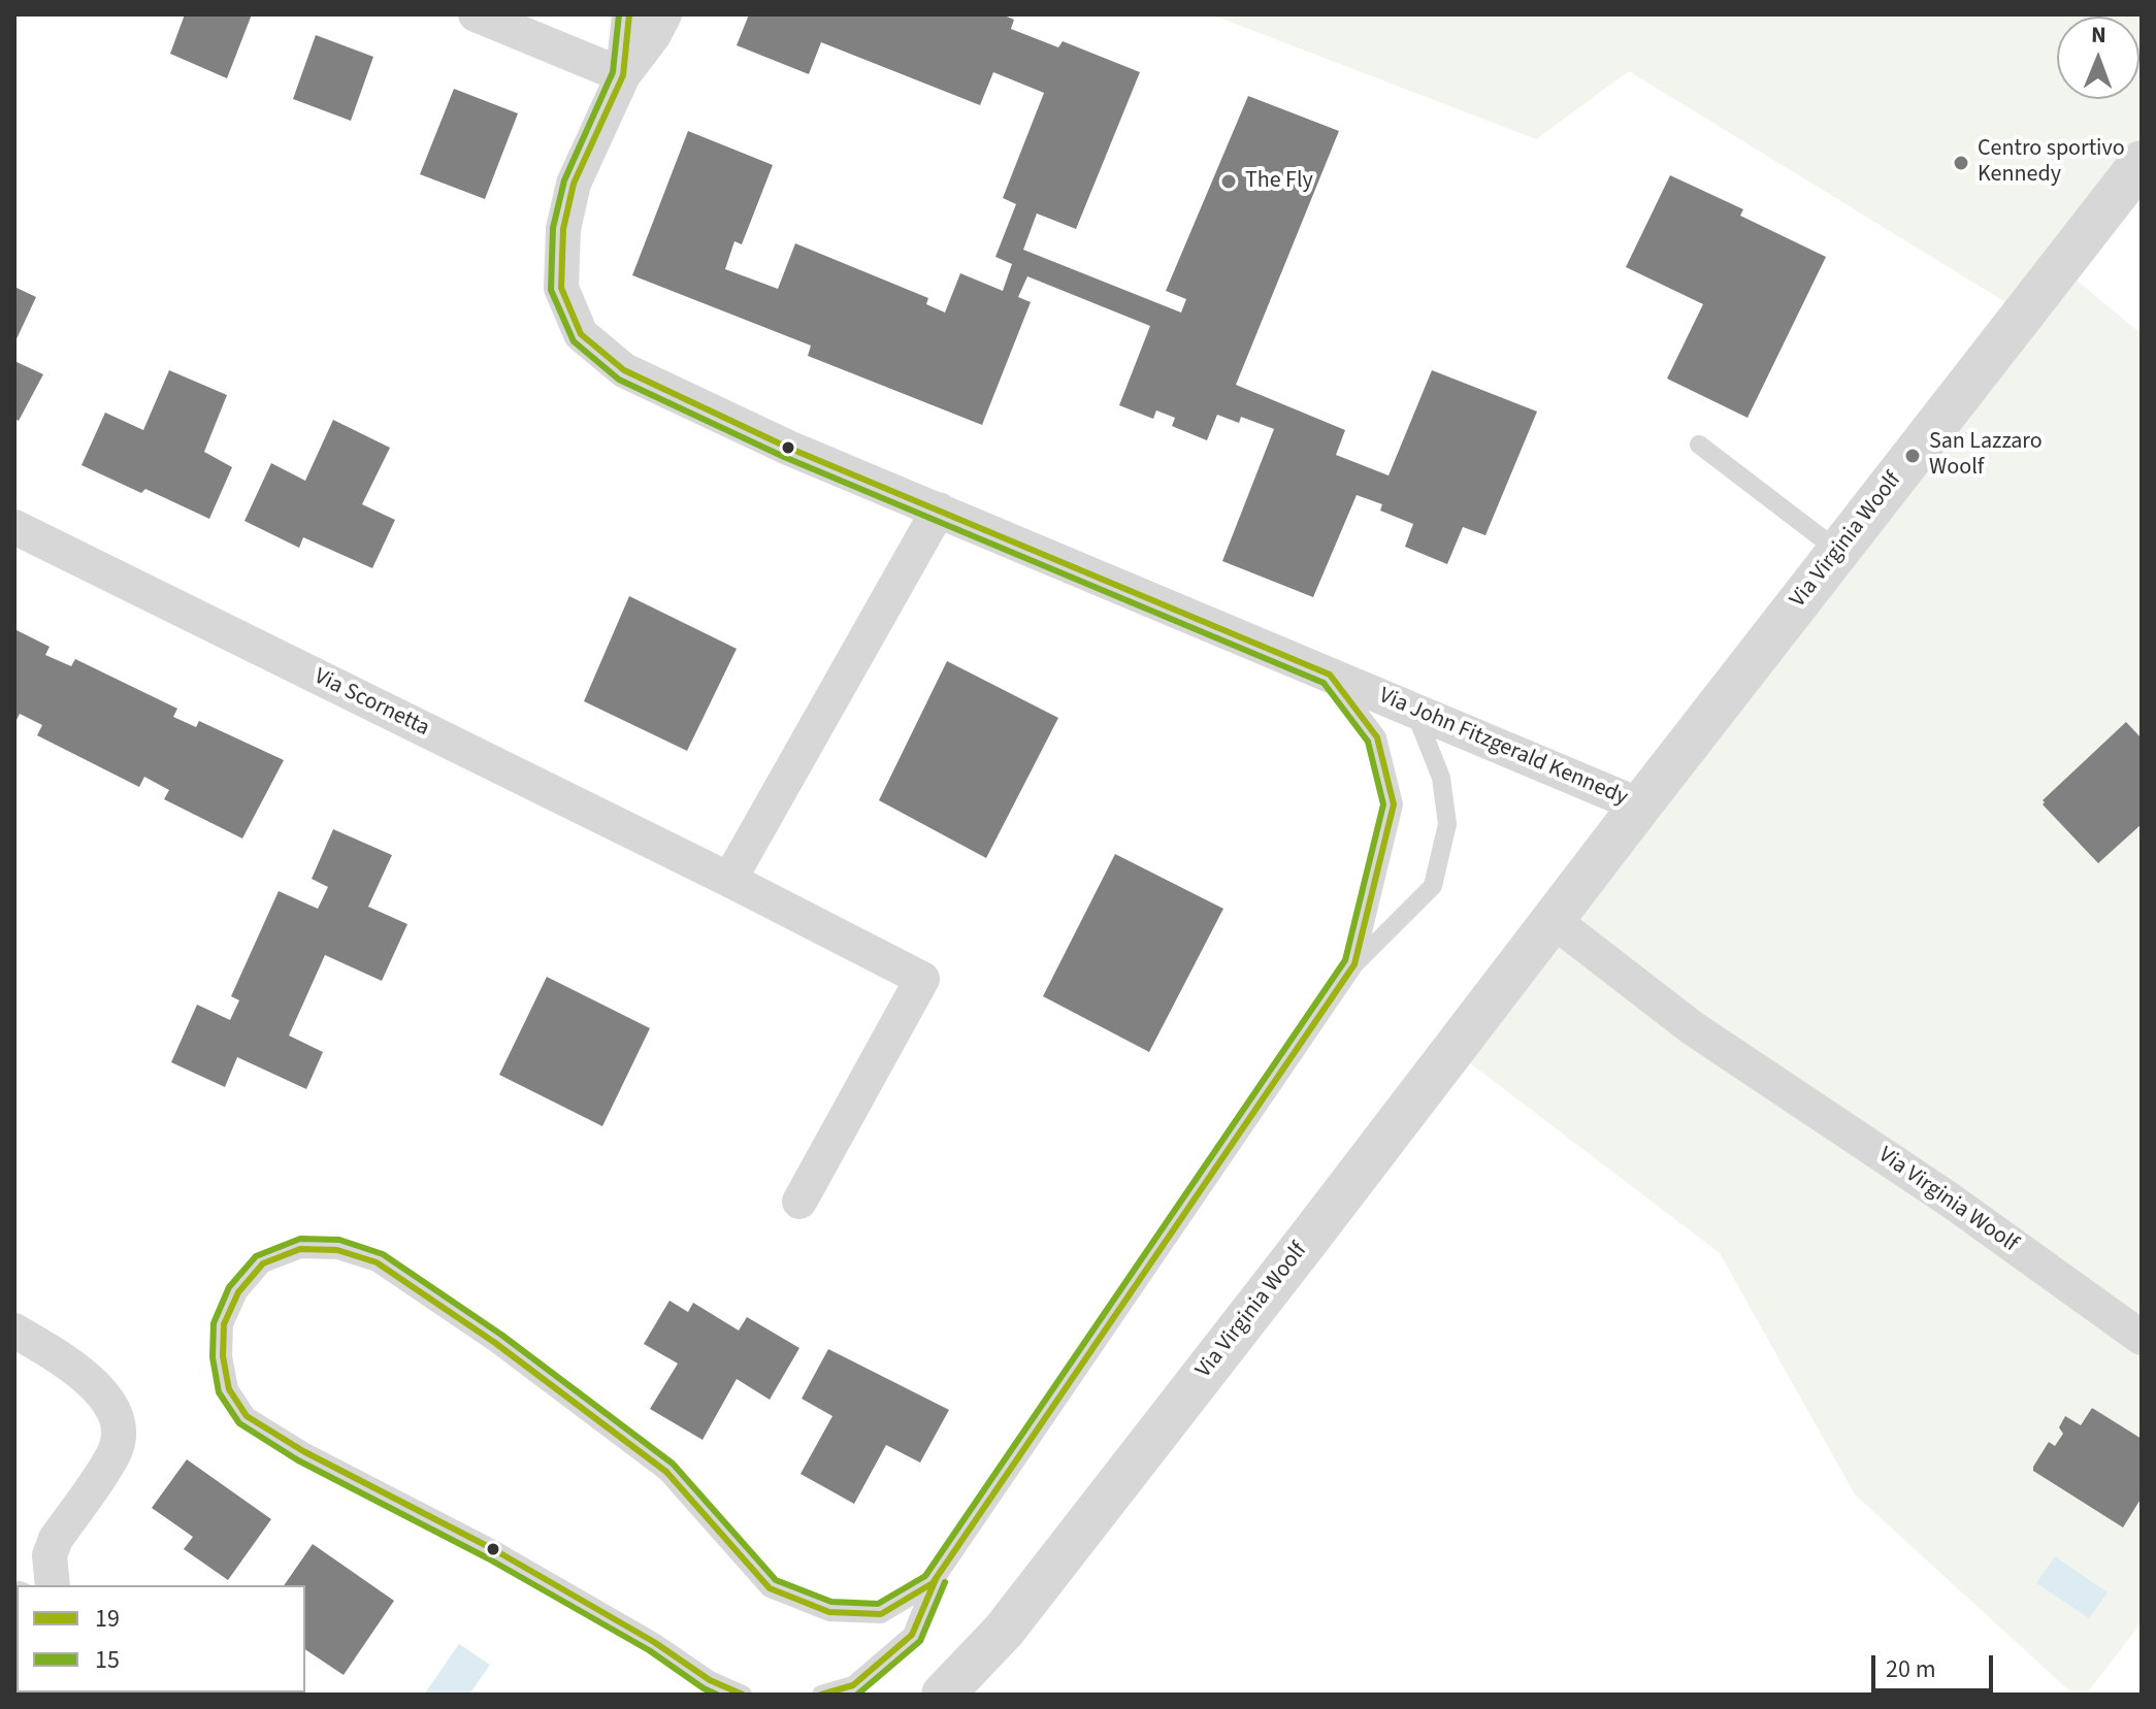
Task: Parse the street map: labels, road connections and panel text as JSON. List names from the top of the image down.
{
  "streets": {
    "street": ["Via Virginia Woolf", "Via Scornetta", "Via John Fitzgerald Kennedy"]
  },
  "crossings": [
    ["Via Virginia Woolf", "Via John Fitzgerald Kennedy"]
  ],
  "places": ["Centro sportivo Kennedy", "The Fly", "San Lazzaro Woolf"],
  "lines": ["transit line 19", "transit line 15"],
  "legend": ["19", "15"],
  "scale_bar": "20 m",
  "north": "top"
}
